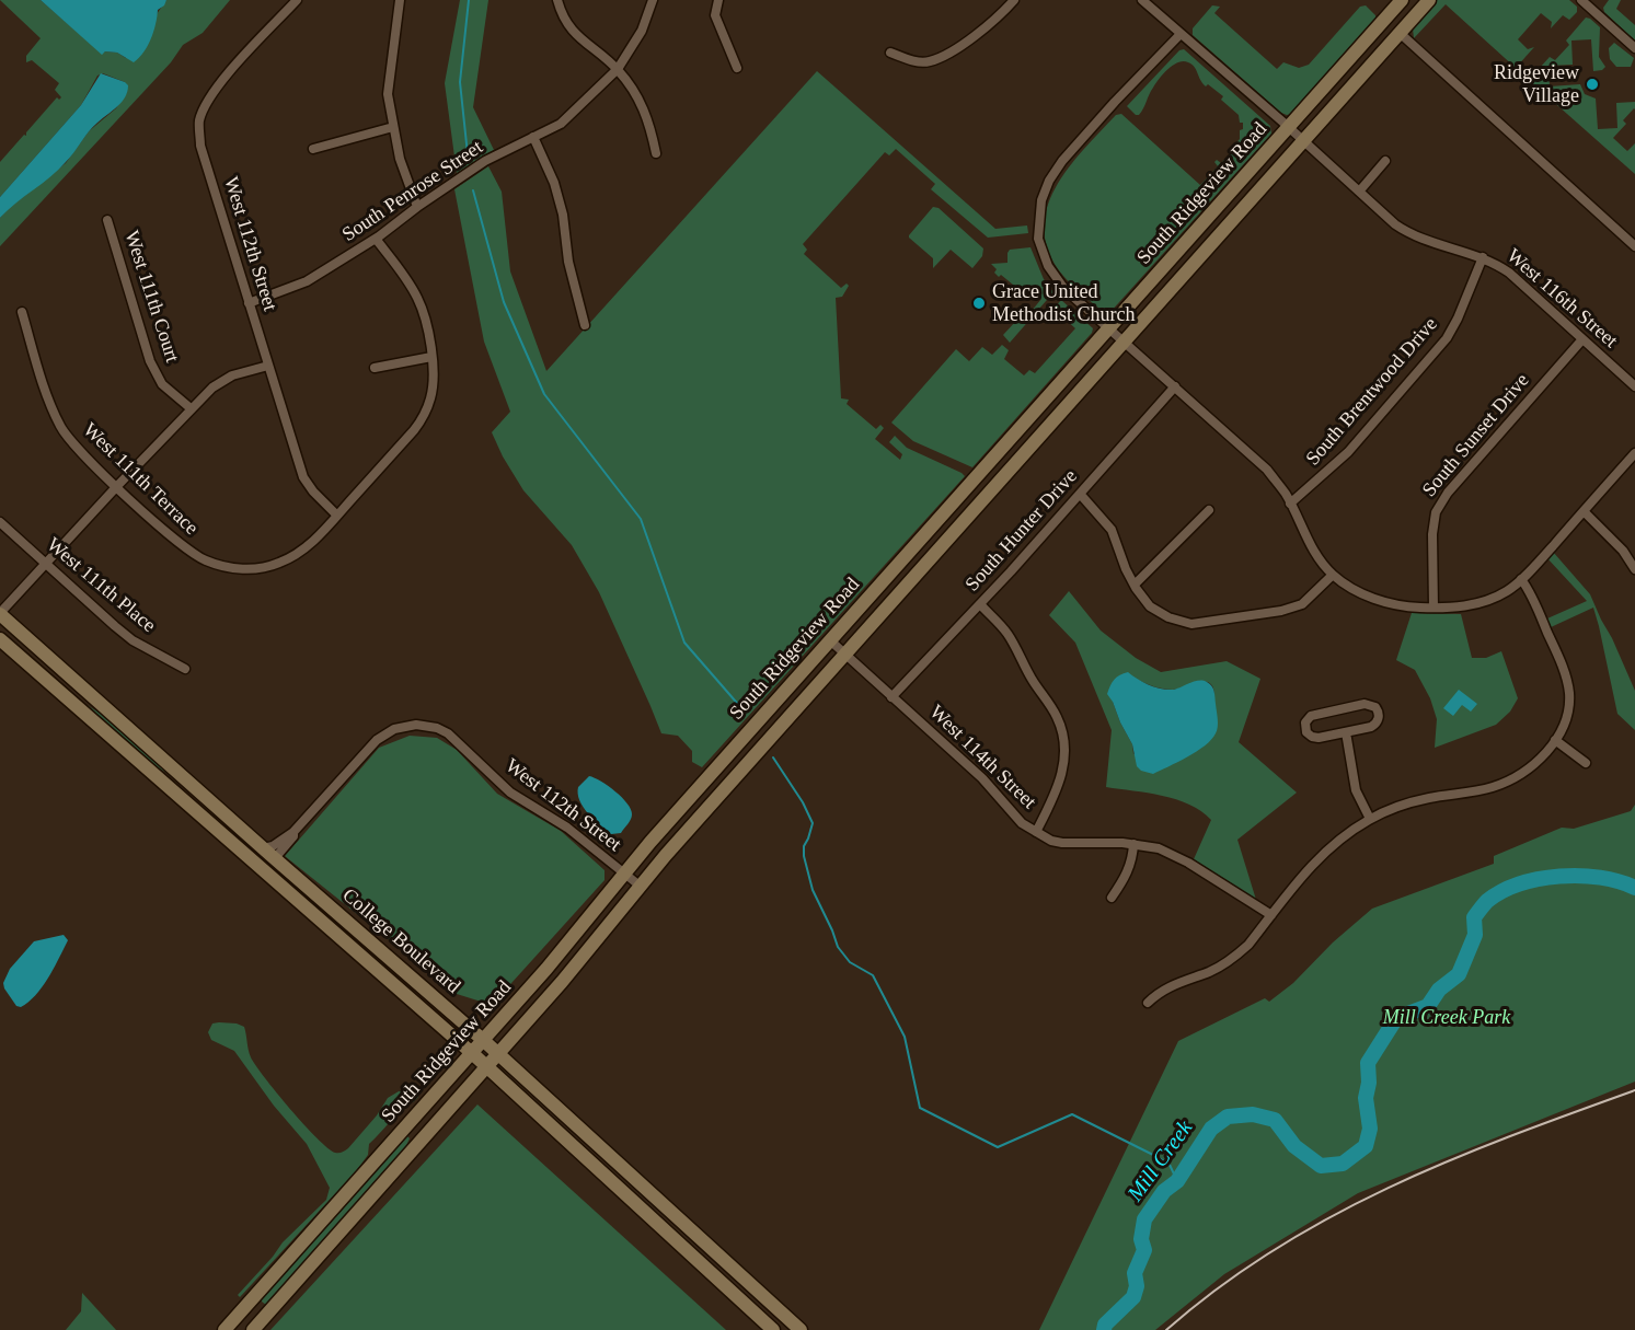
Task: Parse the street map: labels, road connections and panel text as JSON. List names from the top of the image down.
{
  "streets": {
    "main road": ["South Ridgeview Road", "College Boulevard"],
    "street": [
      "South Penrose Street",
      "West 112th Street",
      "West 111th Court",
      "West 116th Street",
      "South Brentwood Drive",
      "South Sunset Drive",
      "West 111th Terrace",
      "South Hunter Drive",
      "West 111th Place",
      "West 114th Street"
    ]
  },
  "crossings": [
    ["South Penrose Street", "West 112th Street"],
    ["South Penrose Street", "West 111th Terrace"],
    ["South Ridgeview Road", "West 112th Street"],
    ["South Ridgeview Road", "West 116th Street"],
    ["South Ridgeview Road", "West 114th Street"],
    ["South Ridgeview Road", "College Boulevard"],
    ["West 112th Street", "West 111th Terrace"],
    ["West 116th Street", "South Brentwood Drive"],
    ["West 116th Street", "South Sunset Drive"],
    ["South Hunter Drive", "West 114th Street"]
  ],
  "water": ["Mill Creek"],
  "parks": ["Mill Creek Park"],
  "places": ["Ridgeview Village", "Grace United Methodist Church"]
}
